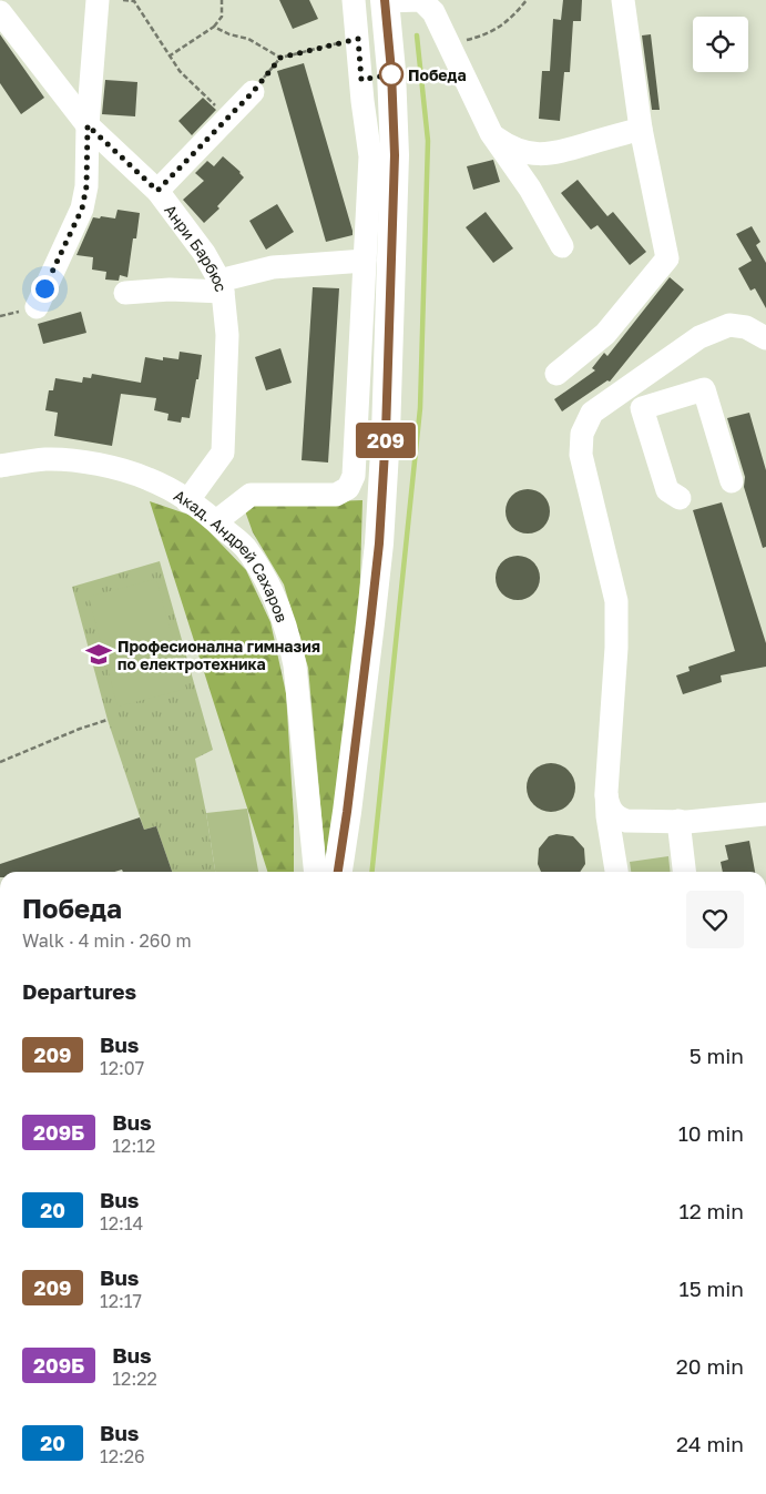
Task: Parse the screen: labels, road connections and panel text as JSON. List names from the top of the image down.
{
  "streets": {
    "street": ["Анри Барбюс", "Акад. Андрей Сахаров"]
  },
  "crossings": [
    ["Анри Барбюс", "Акад. Андрей Сахаров"]
  ],
  "places": {
    "other": ["Победа"],
    "school or university": ["Професионална гимназия по електротехника"]
  },
  "lines": ["bus line 209"],
  "page": {
    "on_map": "209",
    "heading": [
      ["Победа", "Walk · 4 min · 260 m"],
      "Departures"
    ],
    "list": [
      {
        "mark": "209",
        "name": "Bus",
        "note": "12:07",
        "value": "5 min"
      },
      {
        "mark": "209Б",
        "name": "Bus",
        "note": "12:12",
        "value": "10 min"
      },
      {
        "mark": "20",
        "name": "Bus",
        "note": "12:14",
        "value": "12 min"
      },
      {
        "mark": "209",
        "name": "Bus",
        "note": "12:17",
        "value": "15 min"
      },
      {
        "mark": "209Б",
        "name": "Bus",
        "note": "12:22",
        "value": "20 min"
      },
      {
        "mark": "20",
        "name": "Bus",
        "note": "12:26",
        "value": "24 min"
      }
    ]
  }
}
